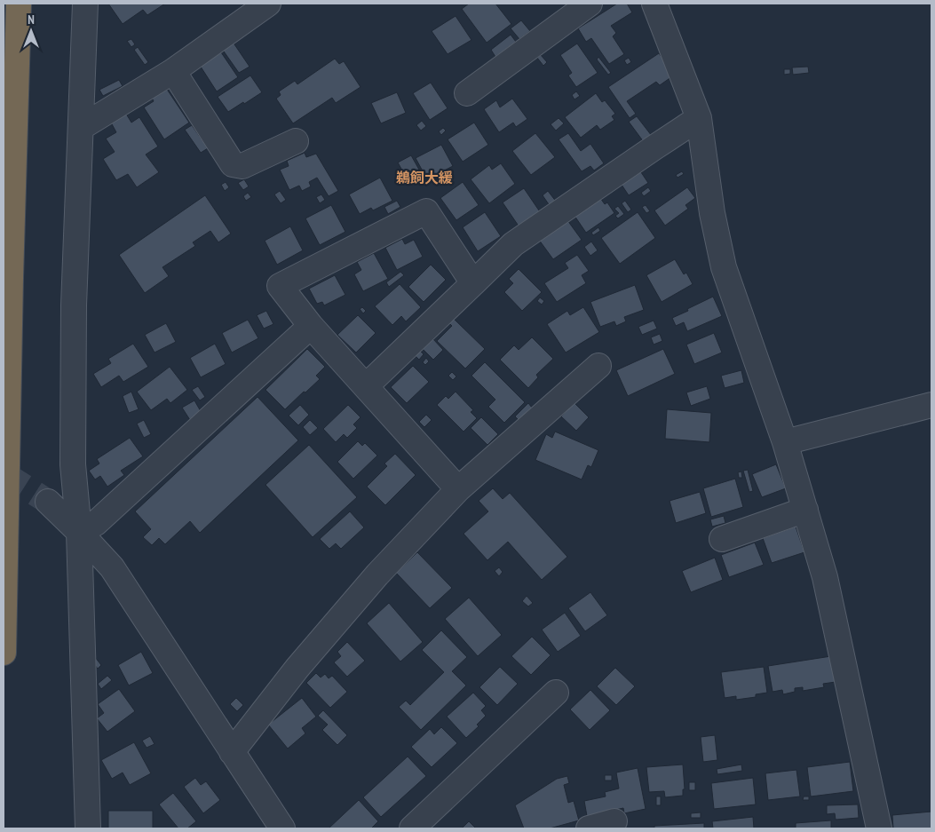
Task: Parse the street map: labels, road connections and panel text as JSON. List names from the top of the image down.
{
  "districts": ["鵜飼大緩"],
  "north": "top"
}
